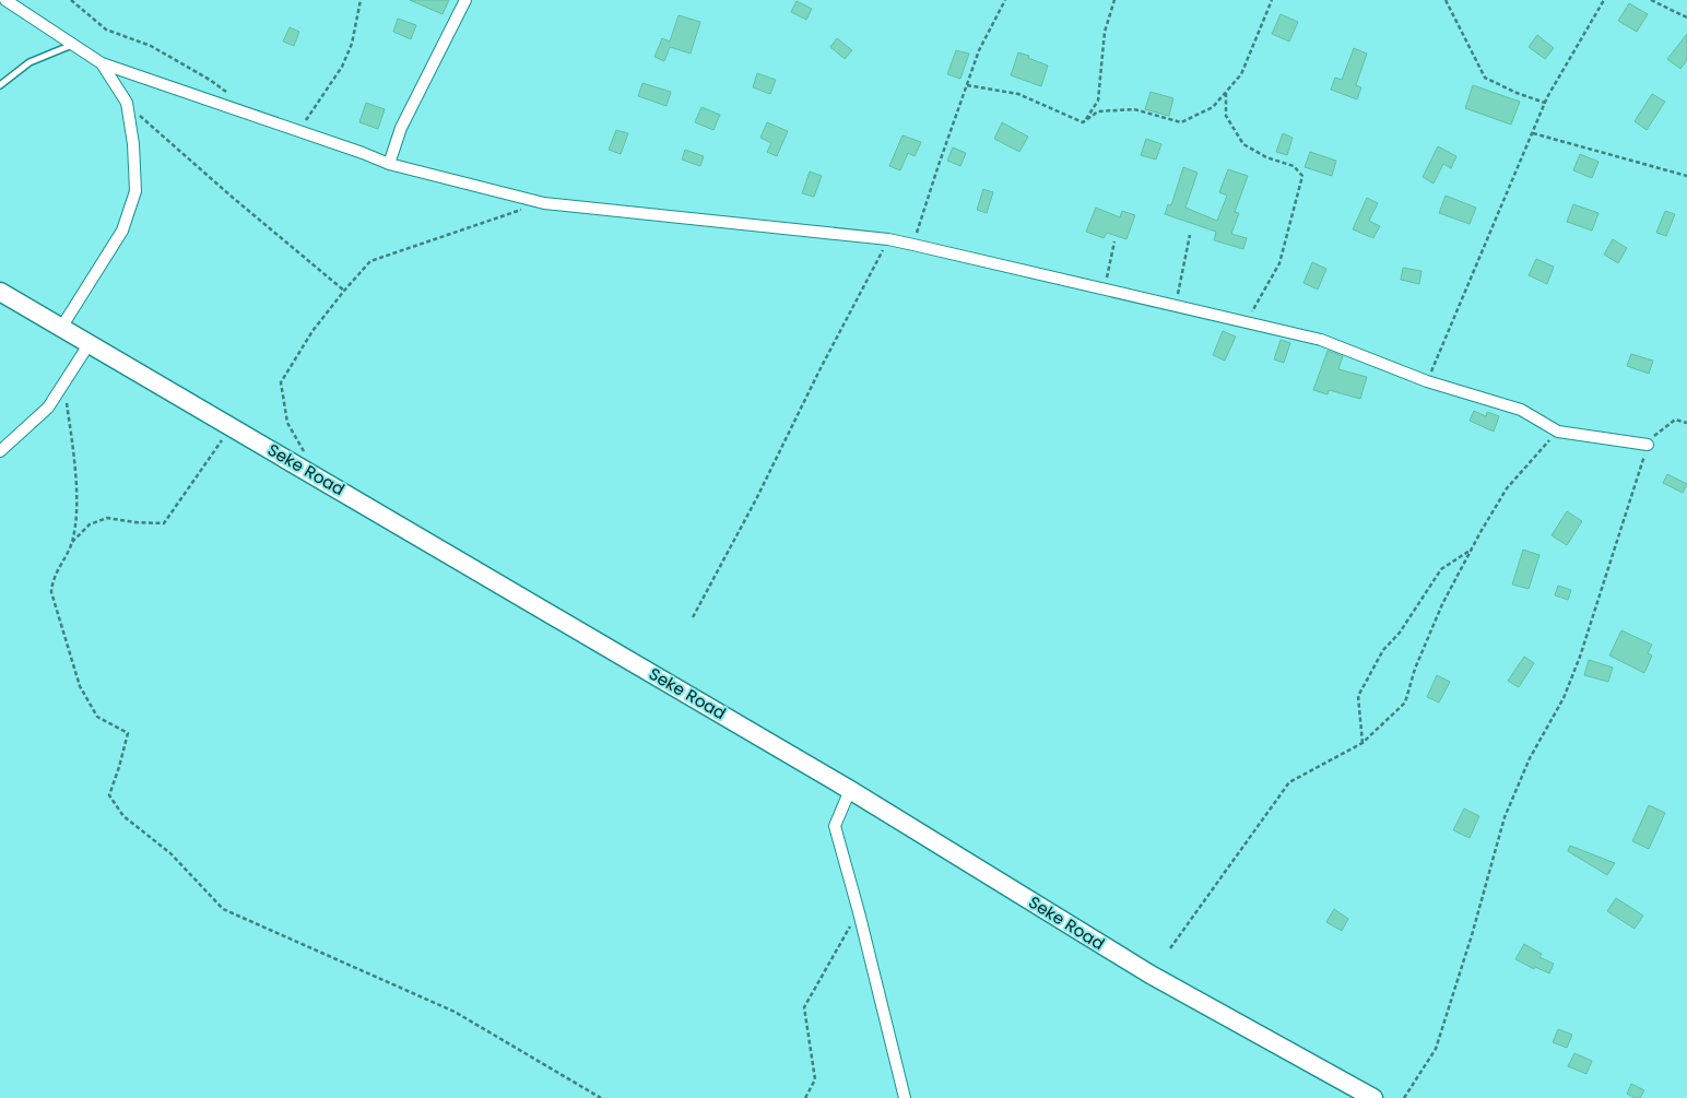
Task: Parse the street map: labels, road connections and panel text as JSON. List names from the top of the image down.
{
  "streets": {
    "main road": ["Seke Road"]
  }
}
